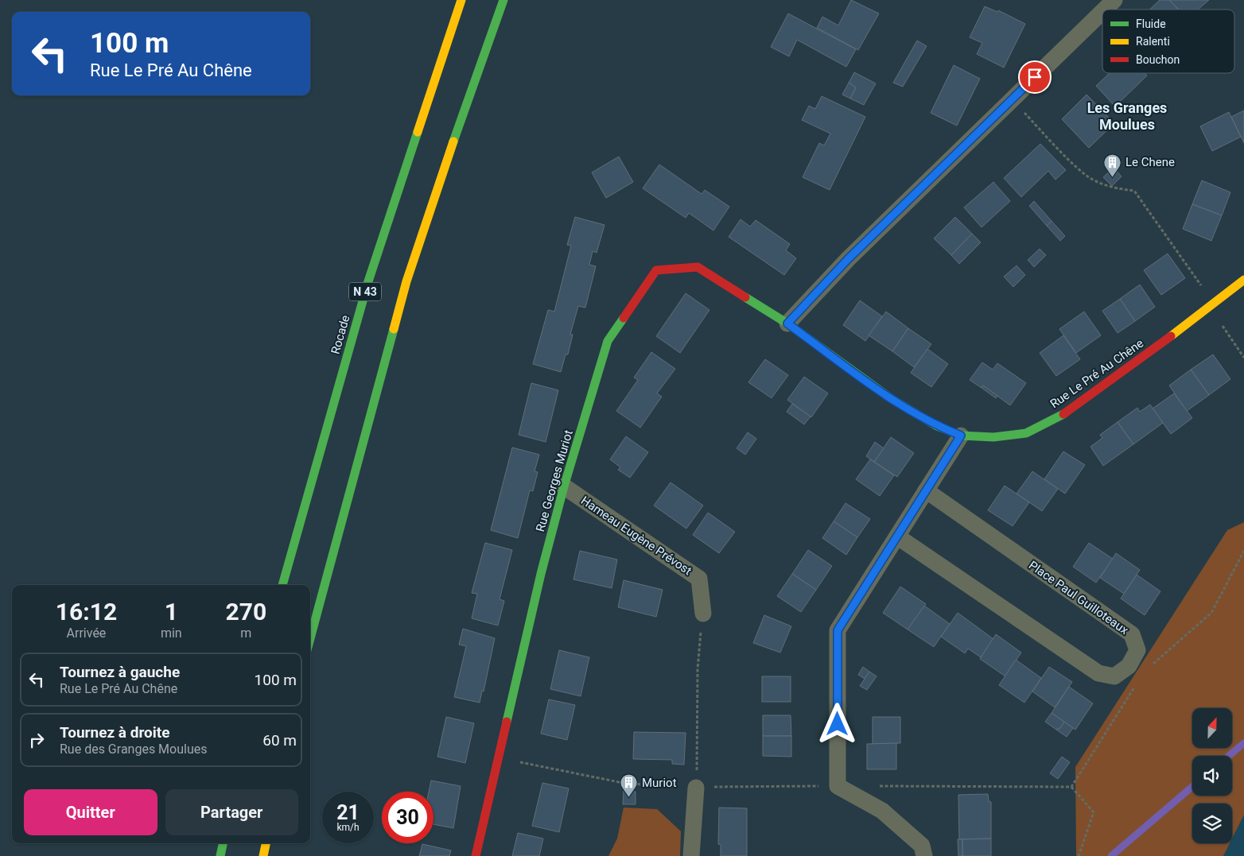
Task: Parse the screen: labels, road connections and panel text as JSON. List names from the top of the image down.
{
  "streets": {
    "main road": [
      "N 43",
      "Rocade",
      "Rue Le Pré Au Chêne",
      "Rue Georges Muriot"
    ],
    "street": ["Hameau Eugène Prévost", "Place Paul Guilloteaux"]
  },
  "crossings": [
    ["Rue Le Pré Au Chêne", "Rue Georges Muriot"],
    ["Rue Georges Muriot", "Hameau Eugène Prévost"]
  ],
  "districts": ["Les Granges Moulues"],
  "places": {
    "building": ["Le Chene", "Muriot"]
  },
  "legend": ["Fluide", "Ralenti", "Bouchon"],
  "north": "top",
  "page": {
    "turn": ["100 m", "Rue Le Pré Au Chêne"],
    "eta": [
      "16:12",
      "Arrivée",
      "1",
      "min",
      "270",
      "m"
    ],
    "list": [
      {
        "name": "Tournez à gauche",
        "note": "Rue Le Pré Au Chêne",
        "value": "100 m"
      },
      {
        "name": "Tournez à droite",
        "note": "Rue des Granges Moulues",
        "value": "60 m"
      }
    ],
    "buttons": ["Quitter", "Partager"],
    "speed": "21 km/h",
    "limit": "30"
  }
}
